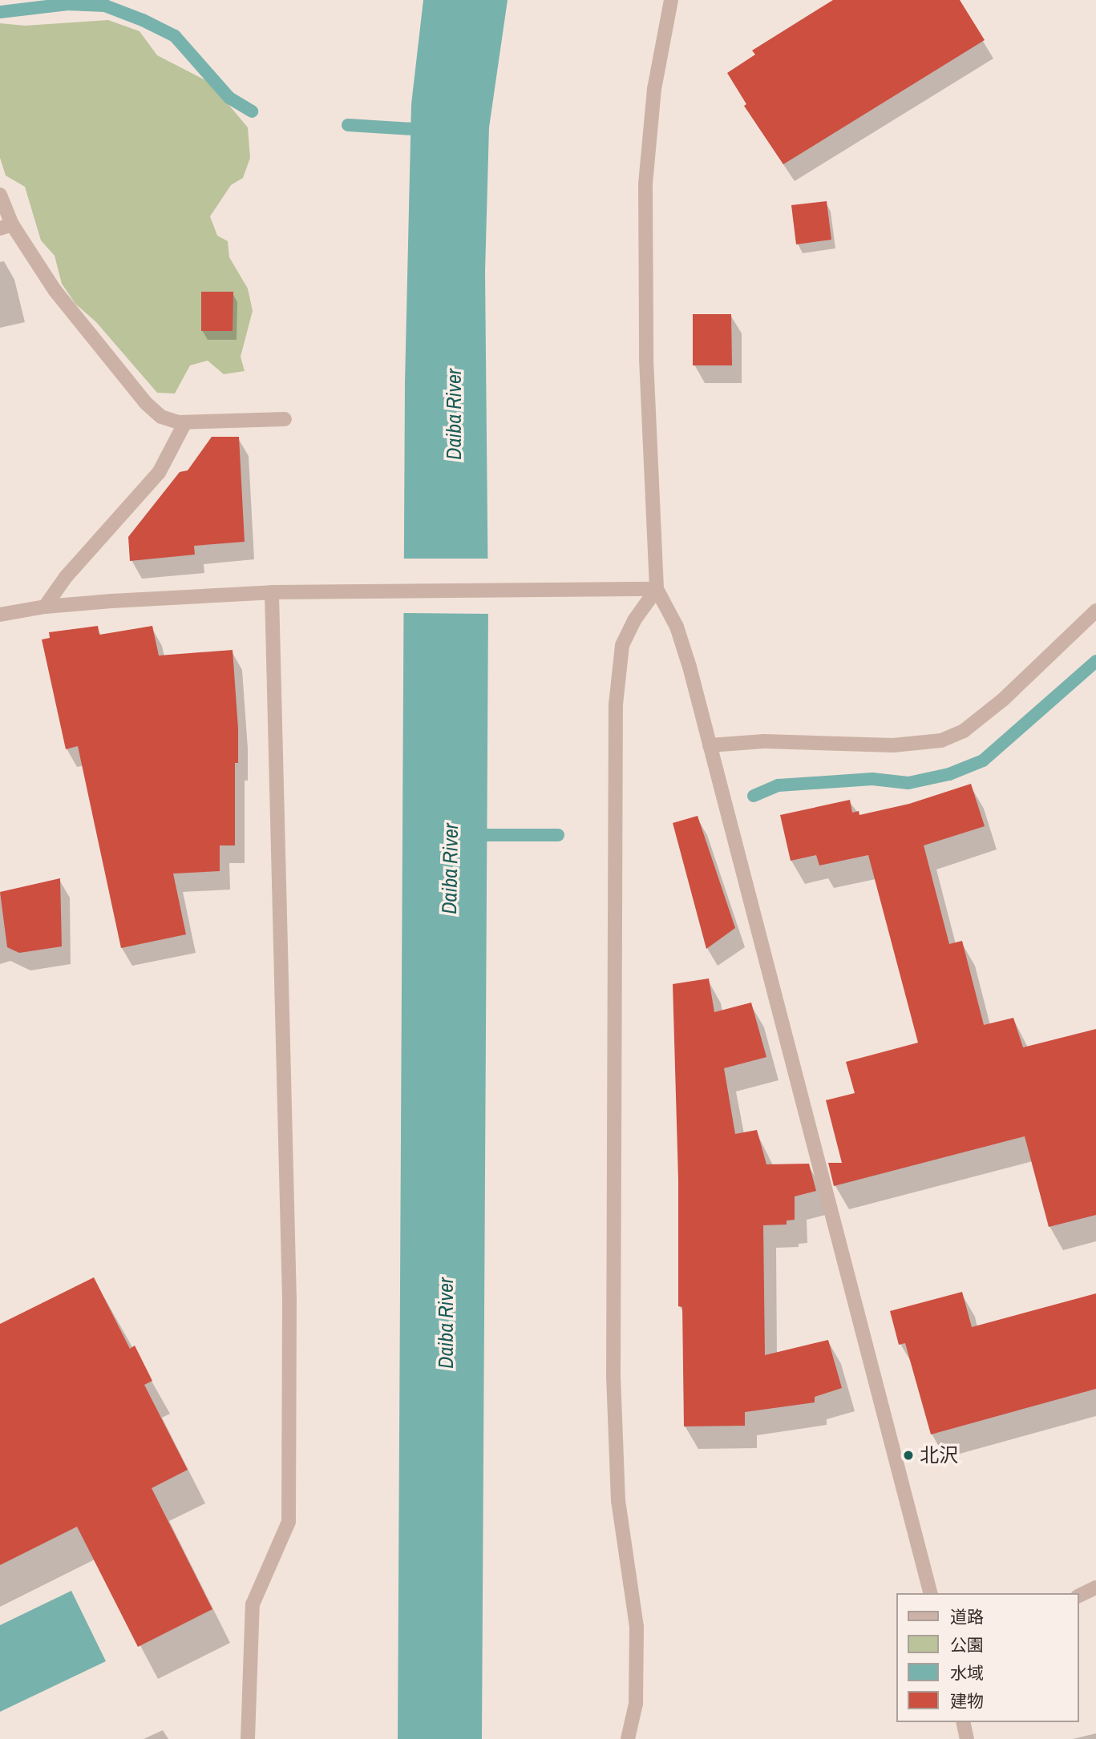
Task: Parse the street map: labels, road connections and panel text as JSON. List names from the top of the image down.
{
  "water": ["Daiba River"],
  "places": ["北沢"],
  "legend": [
    "道路",
    "公園",
    "水域",
    "建物"
  ]
}
